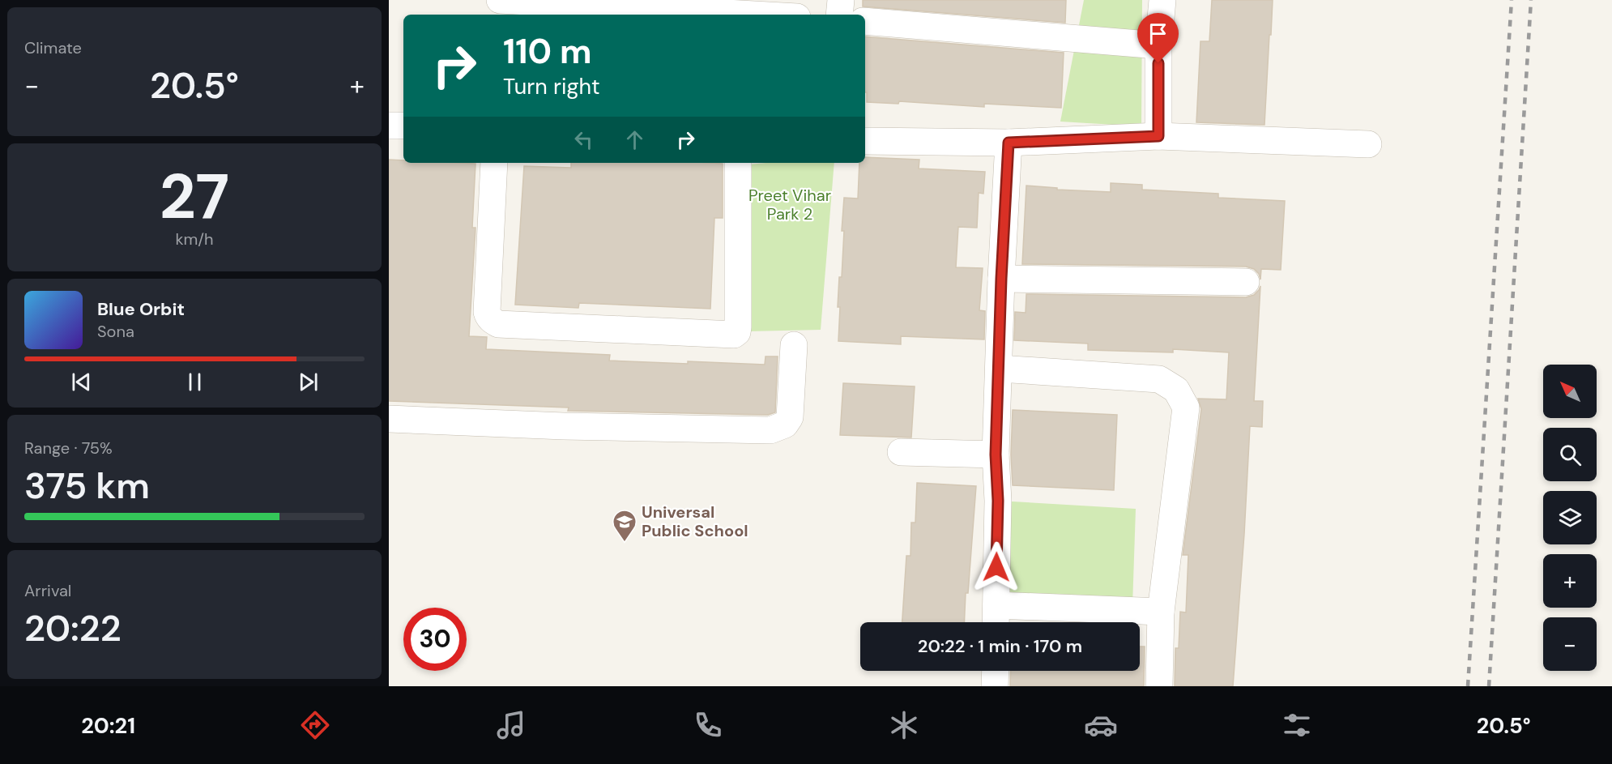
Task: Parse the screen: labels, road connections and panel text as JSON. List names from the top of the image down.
{
  "parks": ["Preet Vihar Park 2"],
  "places": {
    "school or university": ["Universal Public School"]
  },
  "north": "top left",
  "page": {
    "tile": [
      "Climate",
      ["27", "km/h"],
      ["Range · 75%", "375 km"],
      ["Arrival", "20:22"]
    ],
    "turn": ["110 m", "Turn right"],
    "heat": ["−", "20.5°", "+"],
    "song": ["Blue Orbit", "Sona"],
    "map_buttons": ["+", "−"],
    "limit": "30",
    "trip": "20:22 · 1 min · 170 m",
    "tabs": ["20:21", "20.5°"]
  }
}
